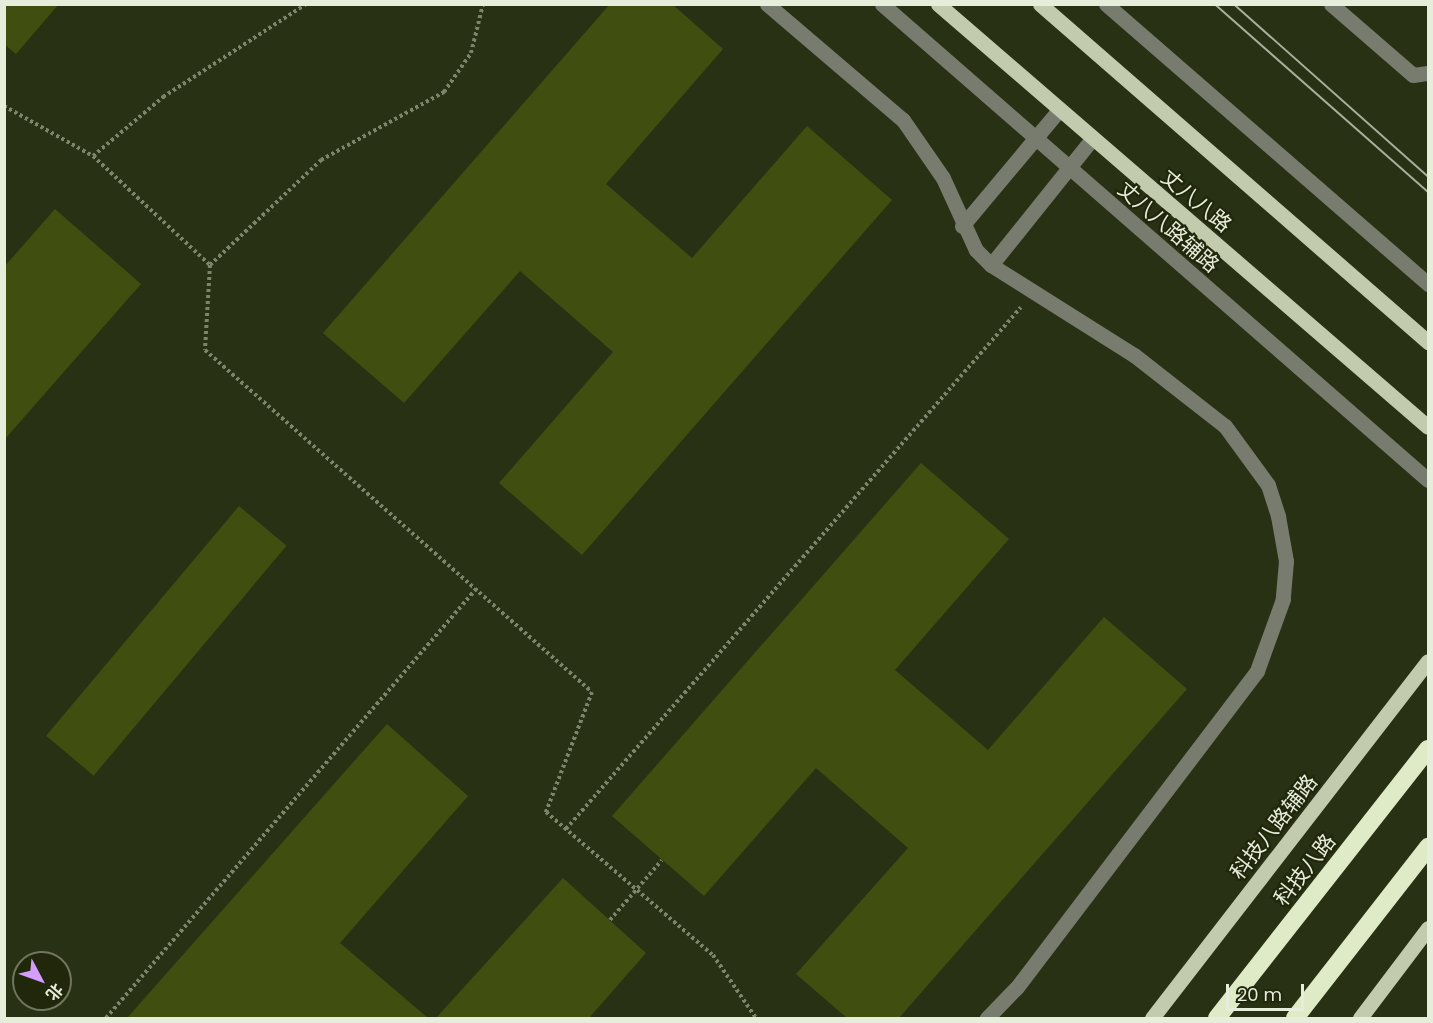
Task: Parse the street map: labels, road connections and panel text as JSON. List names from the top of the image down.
{
  "streets": {
    "highway": ["科技八路"],
    "main road": ["丈八八路", "科技八路辅路"],
    "street": ["丈八八路辅路"]
  },
  "scale_bar": "20 m",
  "north": "bottom right"
}
